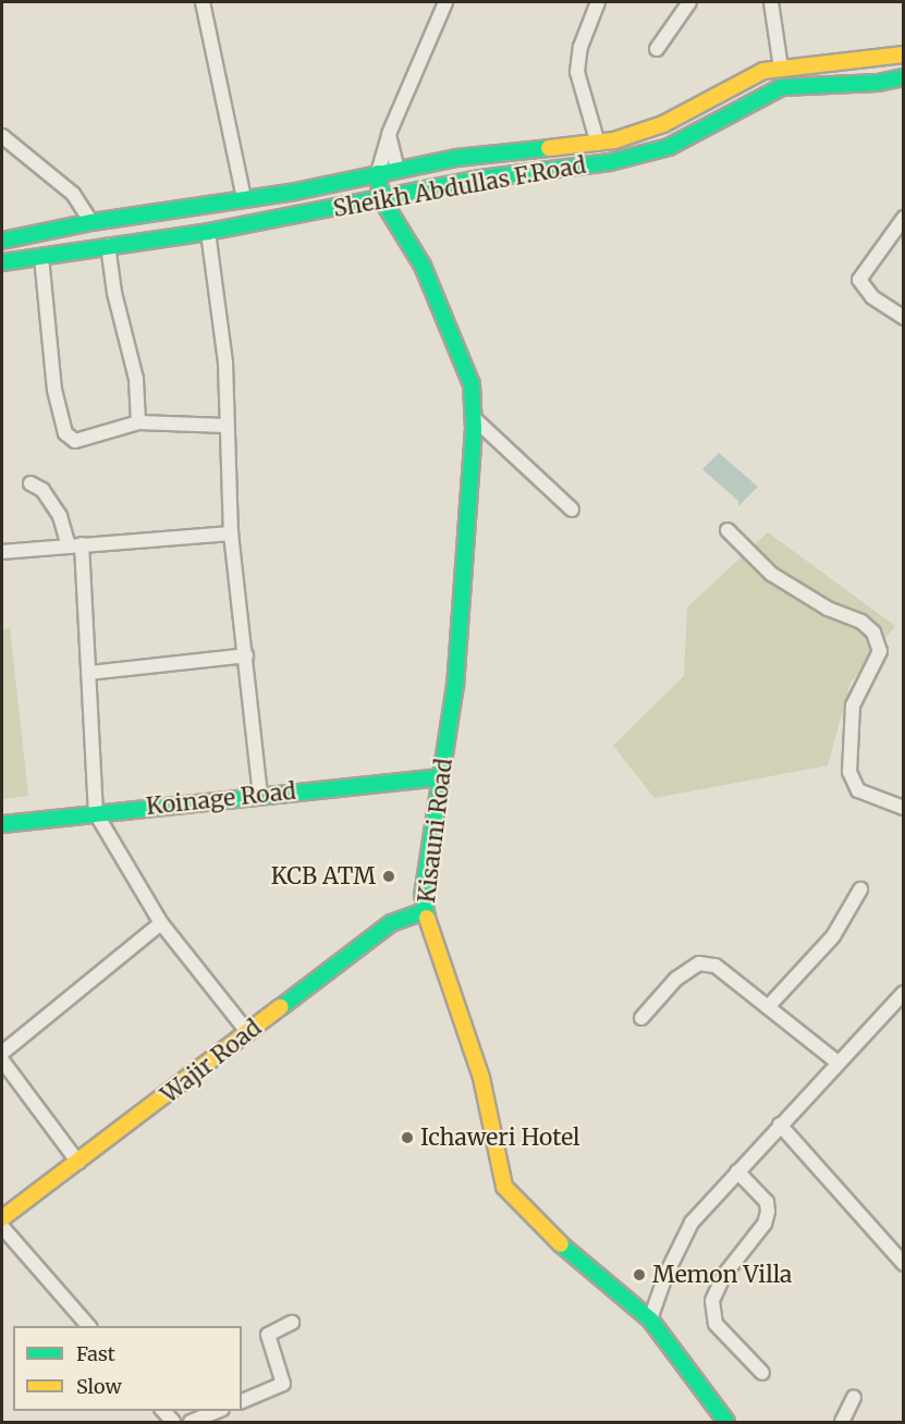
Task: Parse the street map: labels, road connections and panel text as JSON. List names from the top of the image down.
{
  "streets": {
    "street": [
      "Sheikh Abdullas F.Road",
      "Koinage Road",
      "Kisauni Road",
      "Wajir Road"
    ]
  },
  "crossings": [
    ["Sheikh Abdullas F.Road", "Kisauni Road"],
    ["Koinage Road", "Kisauni Road"],
    ["Kisauni Road", "Wajir Road"]
  ],
  "places": ["KCB ATM", "Ichaweri Hotel", "Memon Villa"],
  "legend": ["Fast", "Slow"]
}
